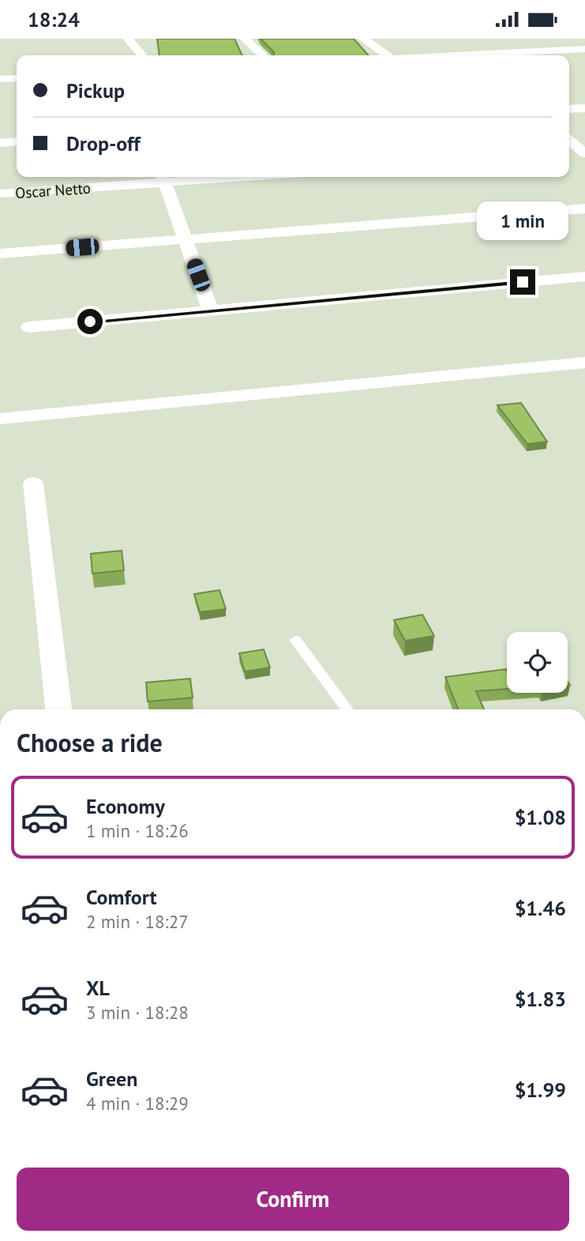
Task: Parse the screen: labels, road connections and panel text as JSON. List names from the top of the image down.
{
  "streets": {
    "street": ["Oscar Netto"]
  },
  "page": {
    "status": "18:24",
    "banner": ["Pickup", "Drop-off"],
    "bubble": "1 min",
    "heading": "Choose a ride",
    "list": [
      {
        "name": "Economy",
        "note": "1 min · 18:26",
        "value": "$1.08"
      },
      {
        "name": "Comfort",
        "note": "2 min · 18:27",
        "value": "$1.46"
      },
      {
        "name": "XL",
        "note": "3 min · 18:28",
        "value": "$1.83"
      },
      {
        "name": "Green",
        "note": "4 min · 18:29",
        "value": "$1.99"
      }
    ],
    "buttons": "Confirm"
  }
}
